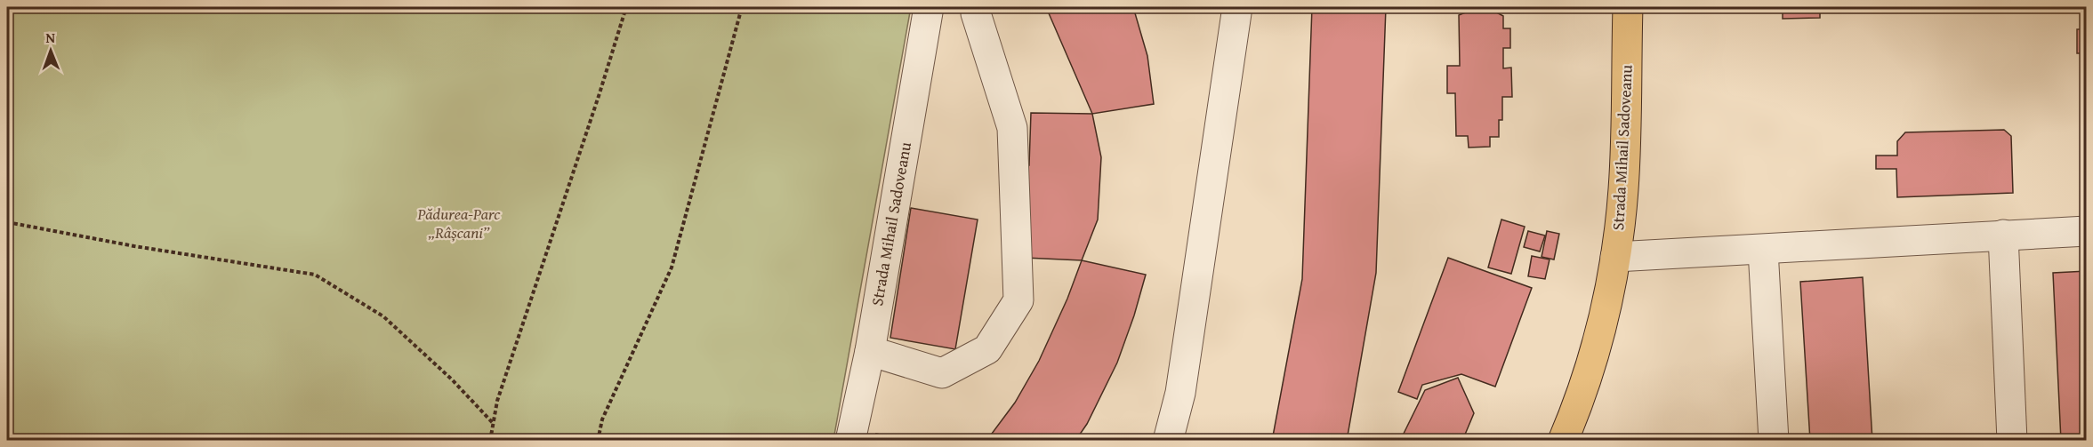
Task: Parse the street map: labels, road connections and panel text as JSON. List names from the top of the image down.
{
  "streets": {
    "main road": ["Strada Mihail Sadoveanu"]
  },
  "parks": ["Pădurea-Parc „Râșcani”"],
  "north": "top"
}
